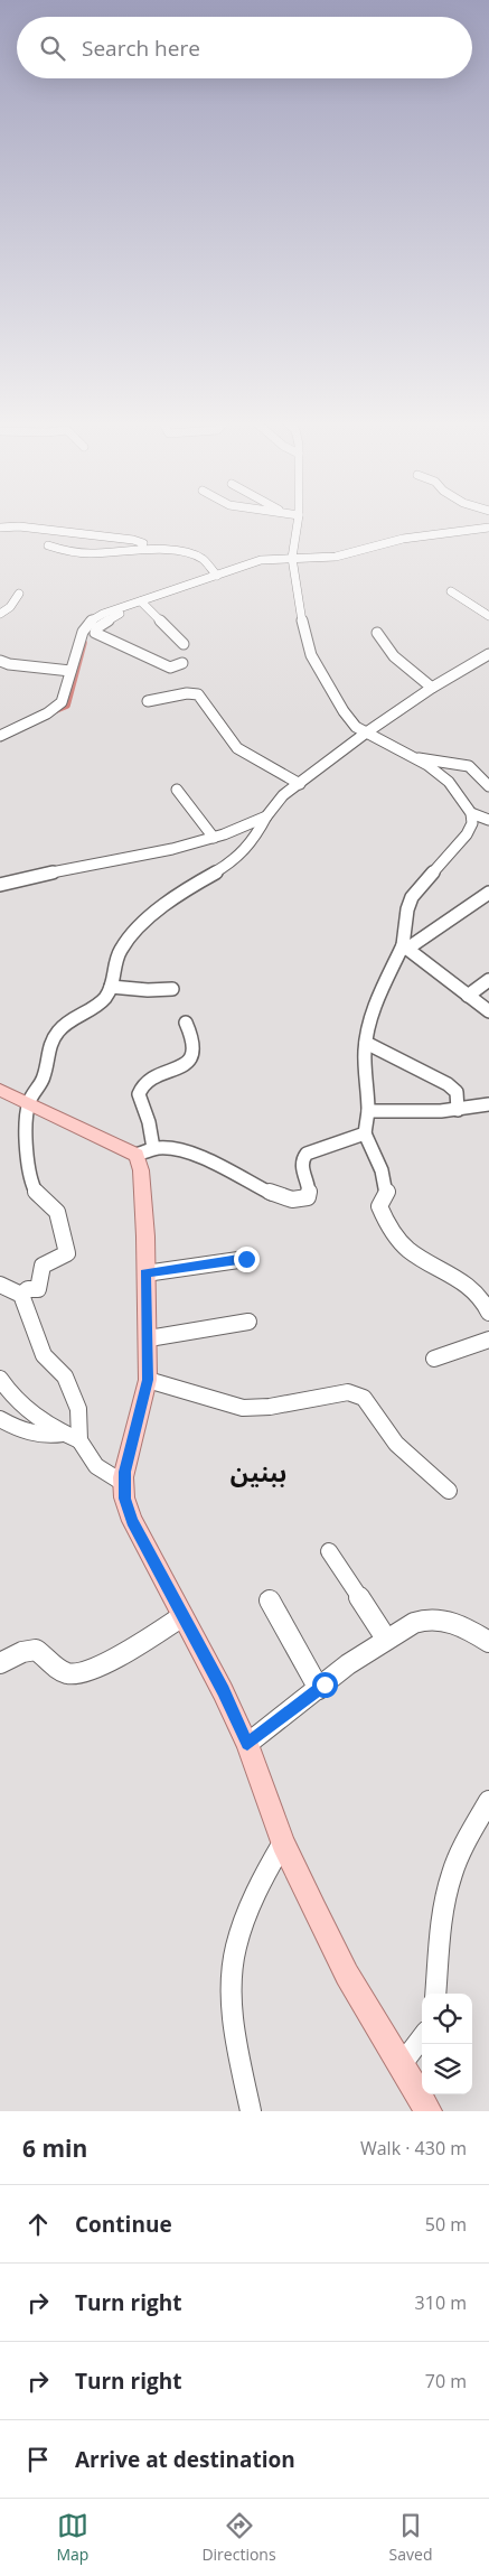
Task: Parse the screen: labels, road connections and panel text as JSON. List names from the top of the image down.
{
  "districts": ["ببنين"],
  "page": {
    "search": "Search here",
    "heading": ["6 min", "Walk · 430 m"],
    "list": [
      ["Continue", "50 m"],
      ["Turn right", "310 m"],
      ["Turn right", "70 m"],
      "Arrive at destination"
    ],
    "nav": ["Map", "Directions", "Saved"]
  }
}
